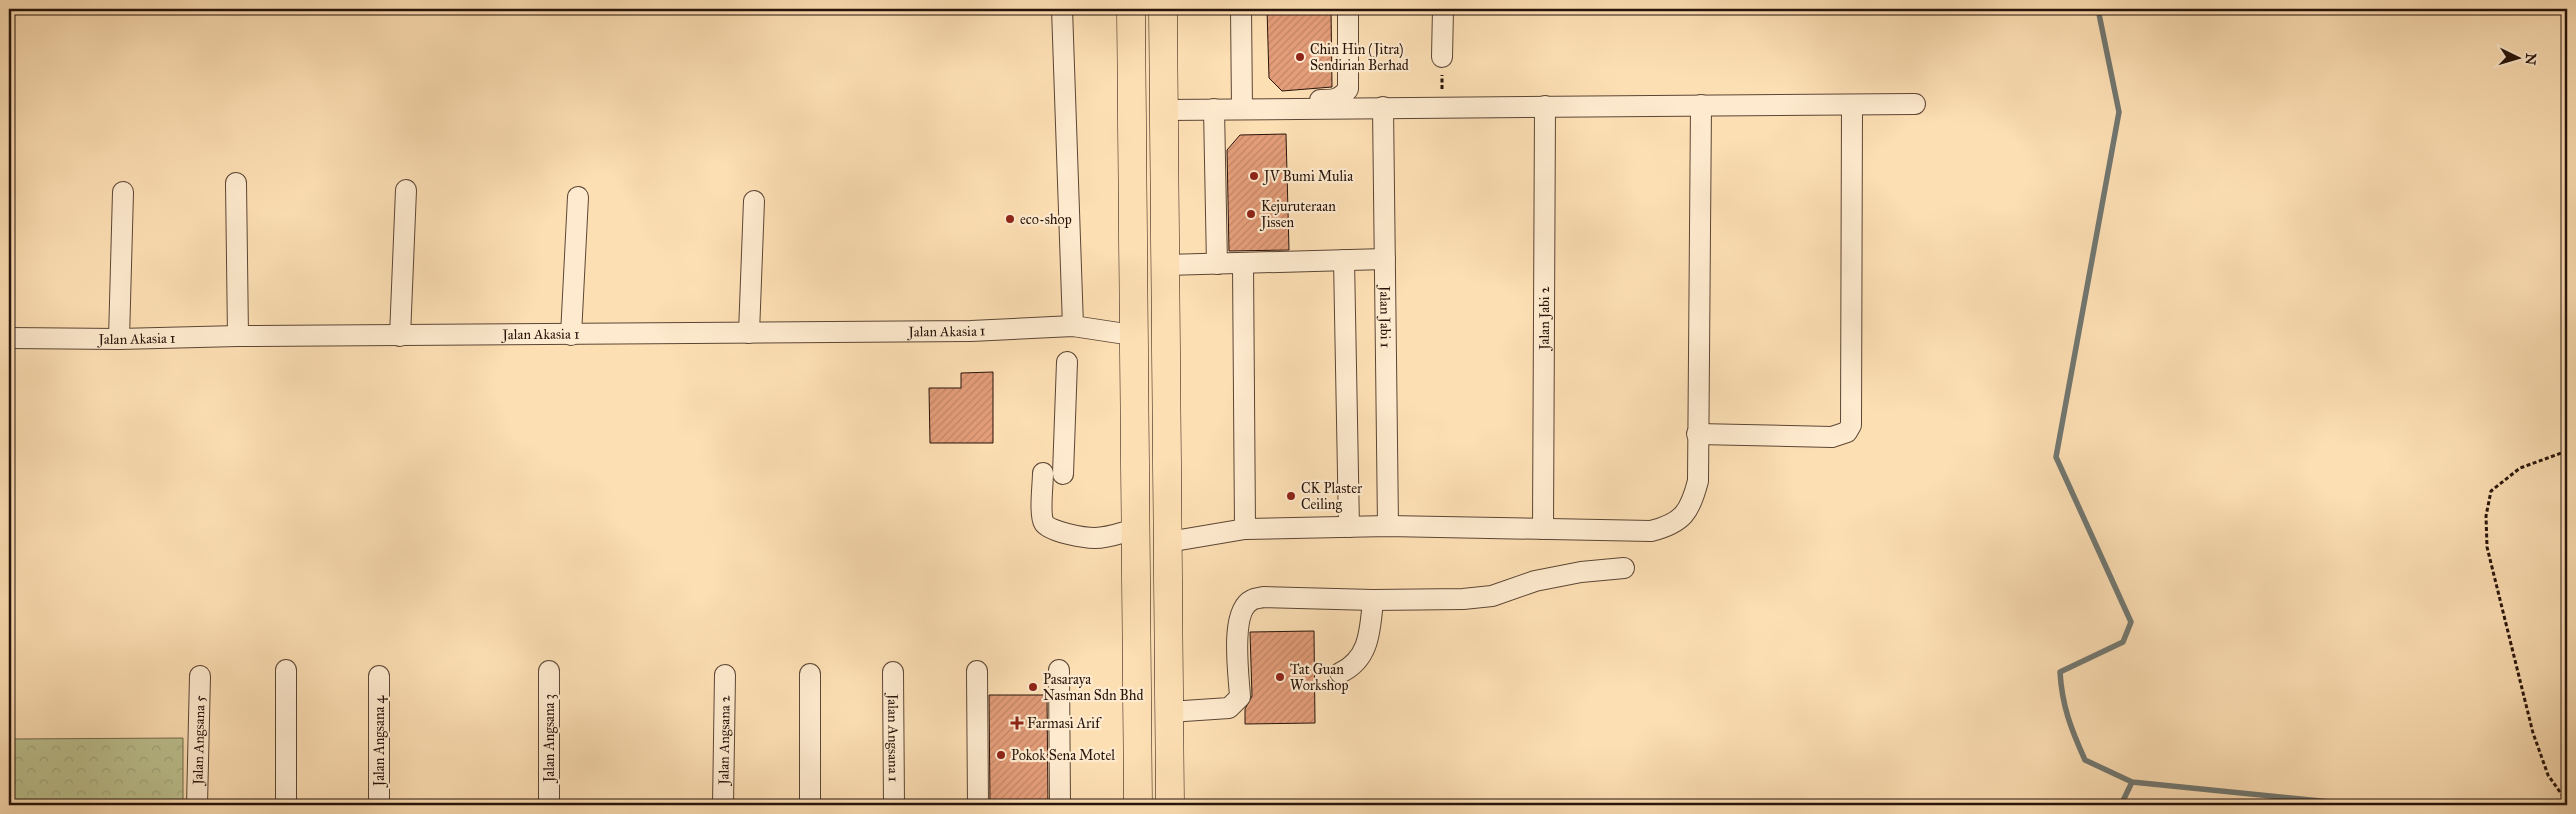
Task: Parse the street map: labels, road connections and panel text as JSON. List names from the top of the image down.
{
  "streets": {
    "street": [
      "Jalan Jabi 1",
      "Jalan Jabi 2",
      "Jalan Akasia 1",
      "Jalan Angsana 3",
      "Jalan Angsana 1",
      "Jalan Angsana 5",
      "Jalan Angsana 2",
      "Jalan Angsana 4"
    ]
  },
  "places": {
    "other": [
      "Chin Hin (Jitra) Sendirian Berhad",
      "JV Bumi Mulia",
      "Kejuruteraan Jissen",
      "eco-shop",
      "CK Plaster Ceiling",
      "Tat Guan Workshop",
      "Pasaraya Nasman Sdn Bhd",
      "Pokok Sena Motel"
    ],
    "health": ["Farmasi Arif"]
  },
  "north": "right"
}
